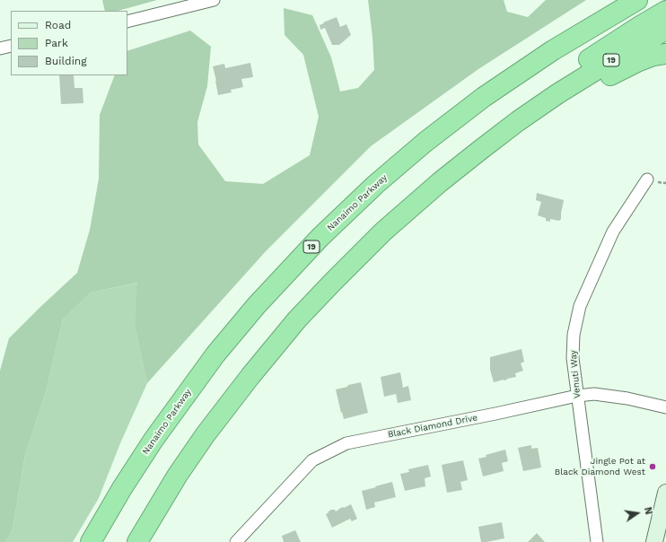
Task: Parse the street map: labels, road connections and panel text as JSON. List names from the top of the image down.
{
  "streets": {
    "highway": ["19", "Nanaimo Parkway"],
    "street": ["Venuti Way", "Black Diamond Drive"]
  },
  "crossings": [
    ["Venuti Way", "Black Diamond Drive"]
  ],
  "places": ["Jingle Pot at Black Diamond West"],
  "legend": ["Road", "Park", "Building"],
  "north": "right"
}
